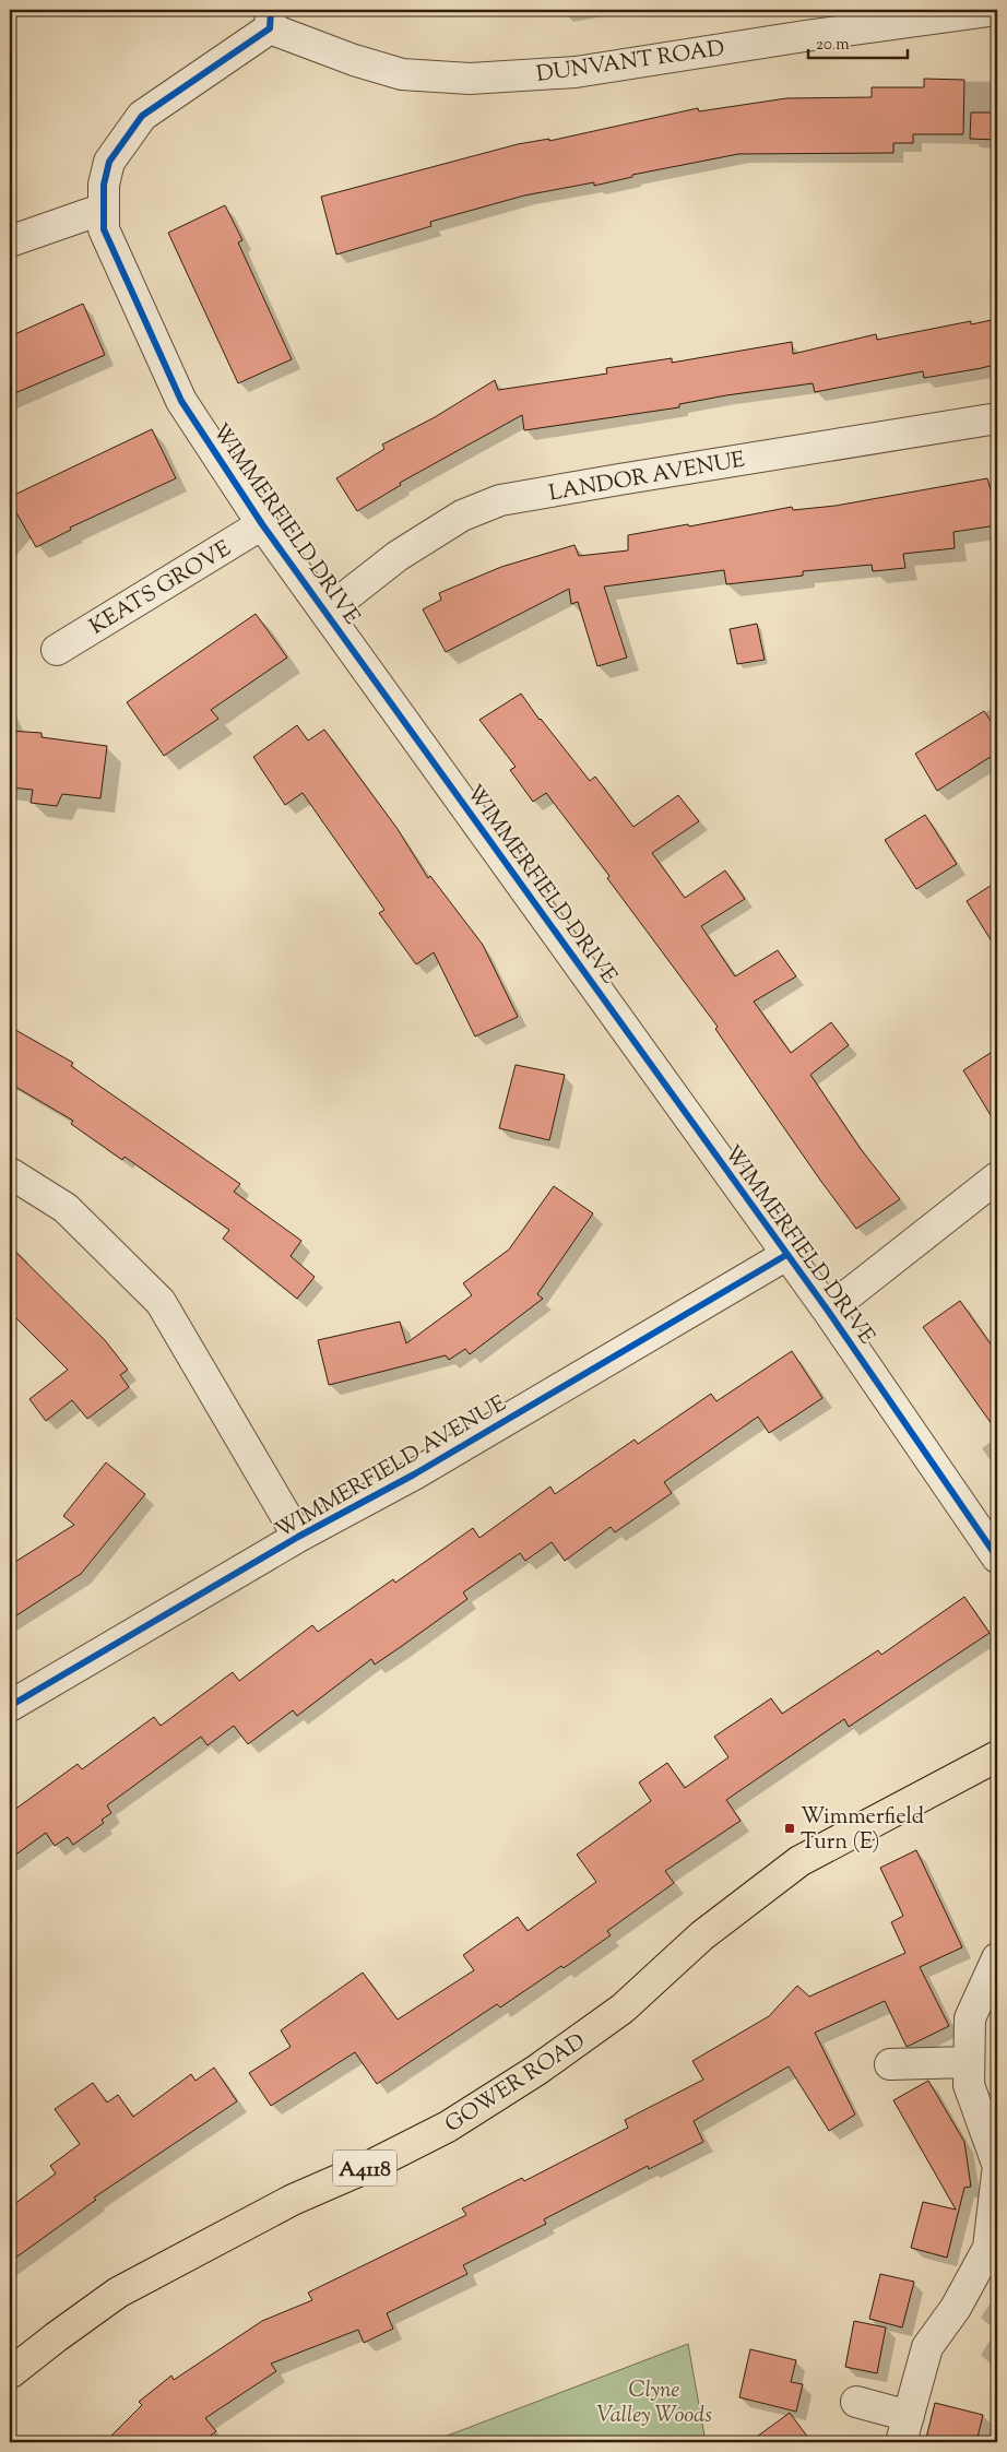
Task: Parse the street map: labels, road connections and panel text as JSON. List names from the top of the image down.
{
  "streets": {
    "main road": ["GOWER ROAD", "A4118"],
    "street": [
      "DUNVANT ROAD",
      "LANDOR AVENUE",
      "WIMMERFIELD DRIVE",
      "KEATS GROVE",
      "WIMMERFIELD AVENUE"
    ]
  },
  "crossings": [
    ["DUNVANT ROAD", "WIMMERFIELD DRIVE"],
    ["LANDOR AVENUE", "WIMMERFIELD DRIVE"],
    ["WIMMERFIELD DRIVE", "KEATS GROVE"],
    ["WIMMERFIELD DRIVE", "WIMMERFIELD AVENUE"]
  ],
  "parks": ["Clyne Valley Woods"],
  "places": {
    "transit": ["Wimmerfield Turn (E)"]
  },
  "scale_bar": "20 m"
}
